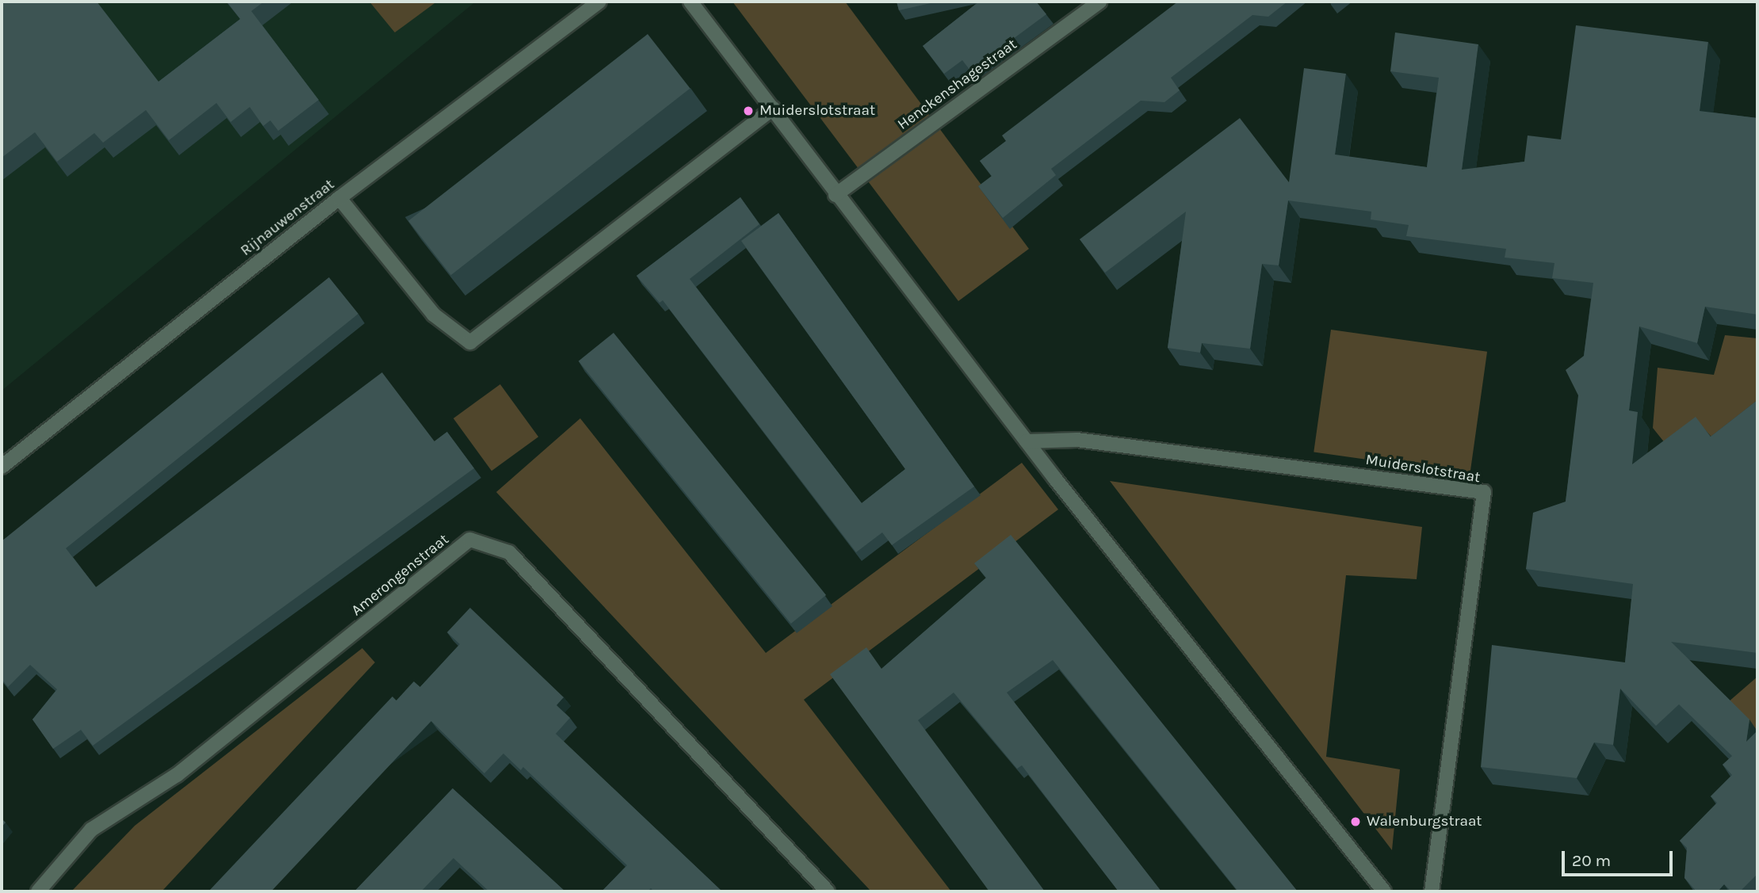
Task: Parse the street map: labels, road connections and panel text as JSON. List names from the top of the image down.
{
  "streets": {
    "street": [
      "Henckenshagestraat",
      "Rijnauwenstraat",
      "Muiderslotstraat",
      "Amerongenstraat"
    ]
  },
  "places": ["Muiderslotstraat", "Walenburgstraat"],
  "scale_bar": "20 m"
}
